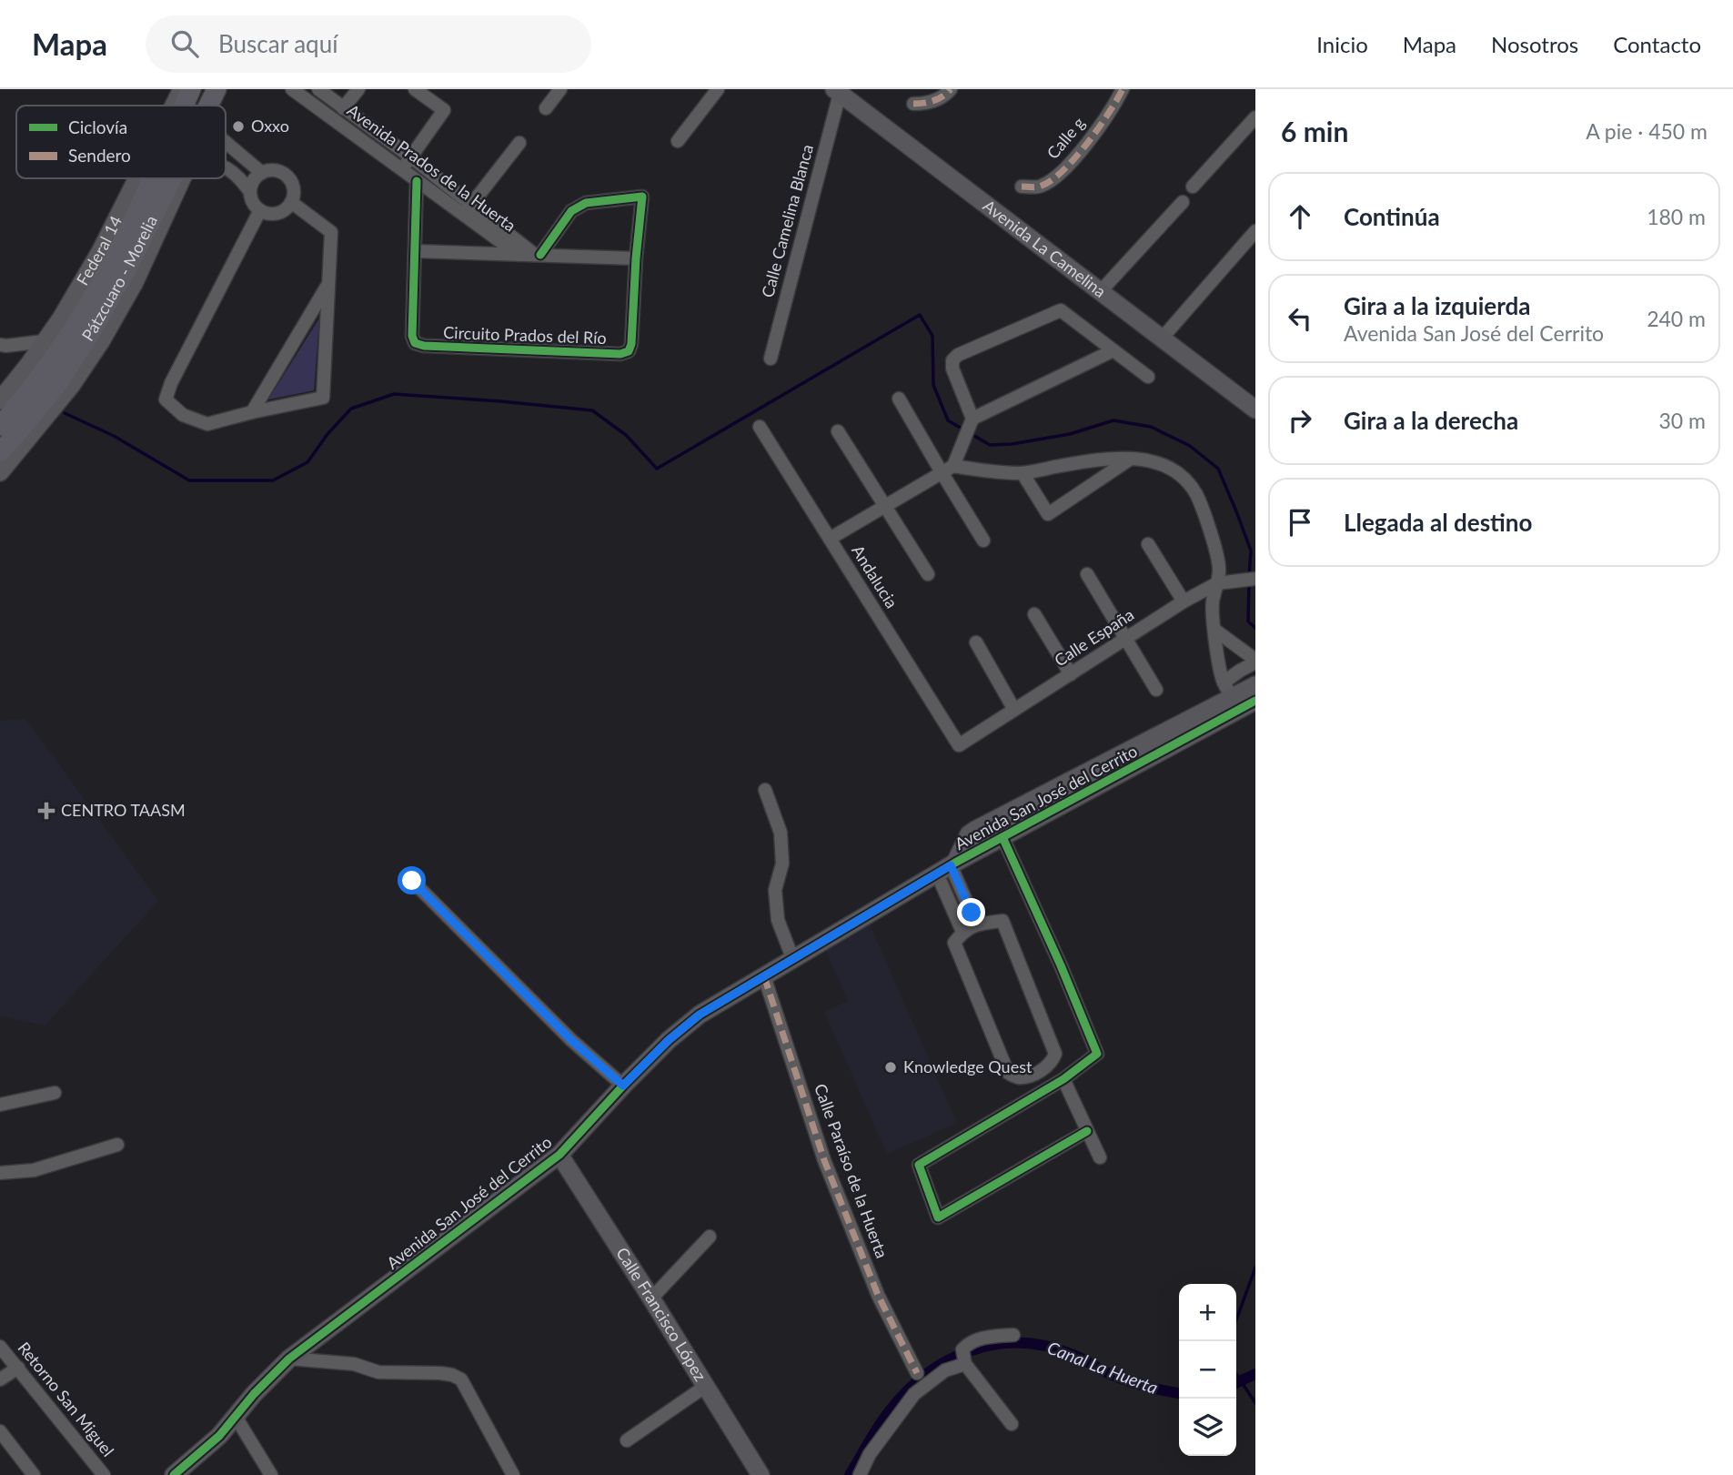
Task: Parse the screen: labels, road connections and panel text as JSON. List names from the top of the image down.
{
  "streets": {
    "main road": ["Pátzcuaro - Morelia"],
    "street": [
      "Calle g",
      "Avenida Prados de la Huerta",
      "Calle Camelina Blanca",
      "Avenida La Camelina",
      "Federal 14",
      "Circuito Prados del Río",
      "Andalucia",
      "Calle España",
      "Avenida San José del Cerrito",
      "Calle Paraíso de la Huerta",
      "Calle Francisco López",
      "Retorno San Miguel"
    ]
  },
  "crossings": [
    ["Avenida Prados de la Huerta", "Circuito Prados del Río"],
    ["Calle Camelina Blanca", "Avenida La Camelina"],
    ["Andalucia", "Calle España"],
    ["Avenida San José del Cerrito", "Calle Paraíso de la Huerta"],
    ["Avenida San José del Cerrito", "Calle Francisco López"]
  ],
  "water": ["Canal La Huerta"],
  "places": {
    "other": ["Oxxo", "Knowledge Quest"],
    "health": ["CENTRO TAASM"]
  },
  "legend": ["Ciclovía", "Sendero"],
  "page": {
    "header": "Mapa",
    "search": "Buscar aquí",
    "nav": [
      "Inicio",
      "Mapa",
      "Nosotros",
      "Contacto"
    ],
    "heading": ["6 min", "A pie · 450 m"],
    "list": [
      ["Continúa", "180 m"],
      ["Gira a la izquierda", "Avenida San José del Cerrito", "240 m"],
      ["Gira a la derecha", "30 m"],
      "Llegada al destino"
    ],
    "map_buttons": ["+", "−"]
  }
}
